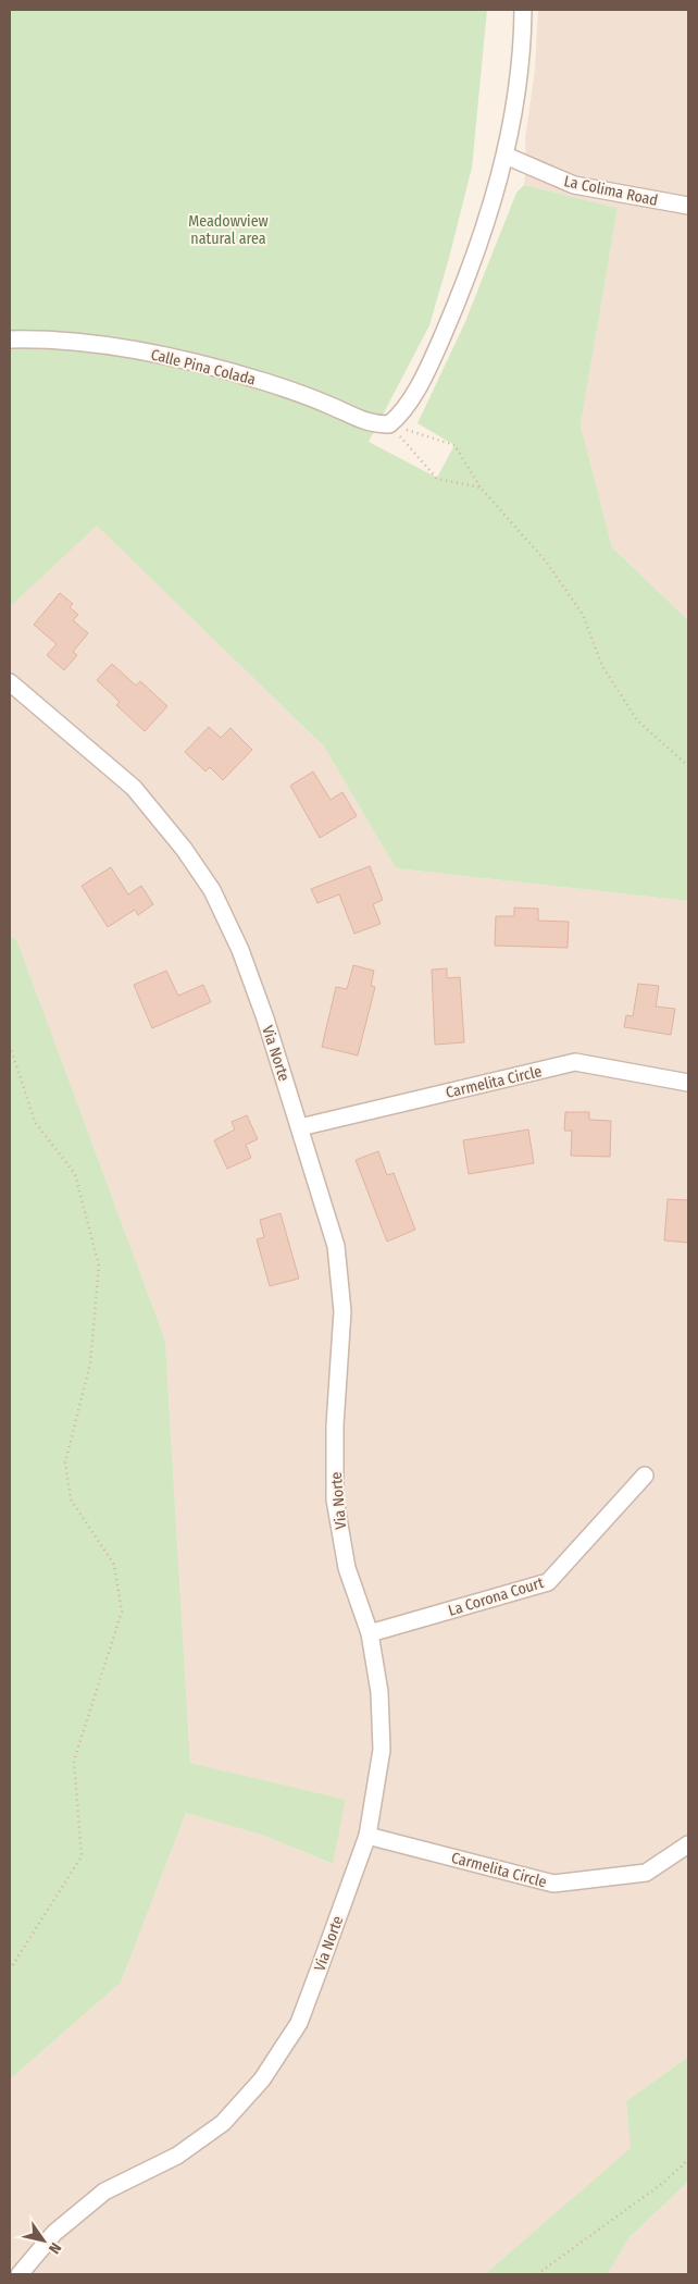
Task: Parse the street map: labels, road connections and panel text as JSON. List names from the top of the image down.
{
  "streets": {
    "street": [
      "La Colima Road",
      "Calle Pina Colada",
      "Via Norte",
      "Carmelita Circle",
      "La Corona Court"
    ]
  },
  "crossings": [
    ["Via Norte", "Carmelita Circle"],
    ["Via Norte", "La Corona Court"]
  ],
  "parks": ["Meadowview natural area"],
  "north": "bottom right"
}
